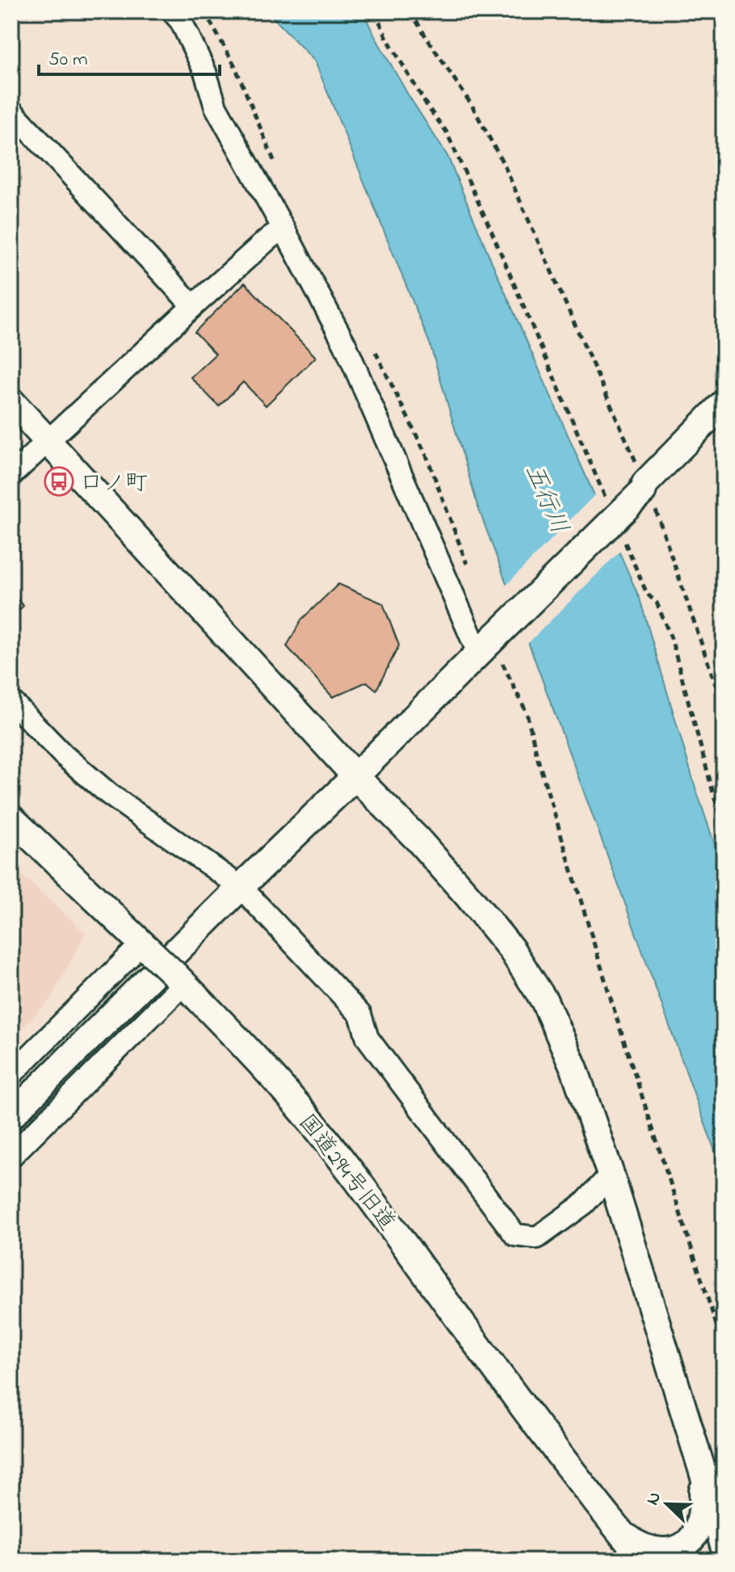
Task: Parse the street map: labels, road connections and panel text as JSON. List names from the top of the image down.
{
  "streets": {
    "street": ["国道294号旧道"]
  },
  "water": ["五行川"],
  "places": {
    "bus stop": ["口ノ町"]
  },
  "scale_bar": "50 m",
  "north": "top left"
}
